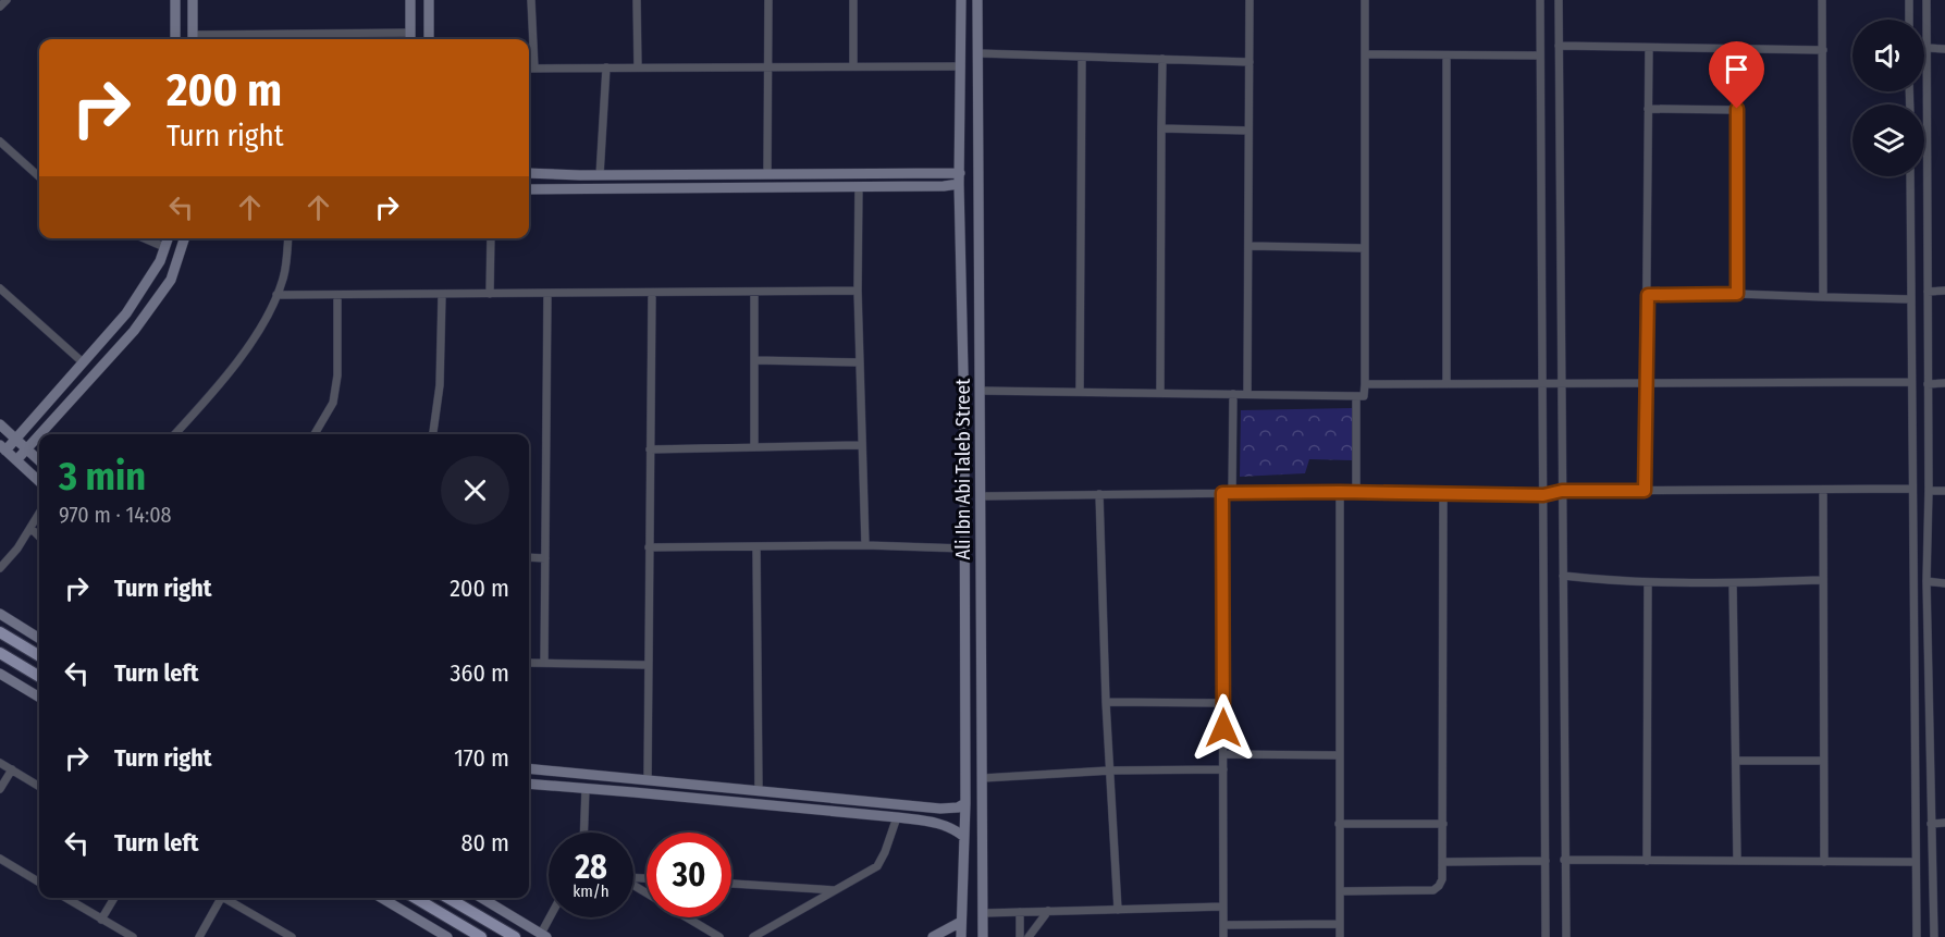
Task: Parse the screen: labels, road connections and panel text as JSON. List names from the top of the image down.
{
  "streets": {
    "street": ["Ali Ibn Abi Taleb Street"]
  },
  "page": {
    "turn": ["200 m", "Turn right"],
    "heading": ["3 min", "970 m · 14:08"],
    "list": [
      {
        "name": "Turn right",
        "value": "200 m"
      },
      {
        "name": "Turn left",
        "value": "360 m"
      },
      {
        "name": "Turn right",
        "value": "170 m"
      },
      {
        "name": "Turn left",
        "value": "80 m"
      }
    ],
    "speed": "28 km/h",
    "limit": "30"
  }
}
